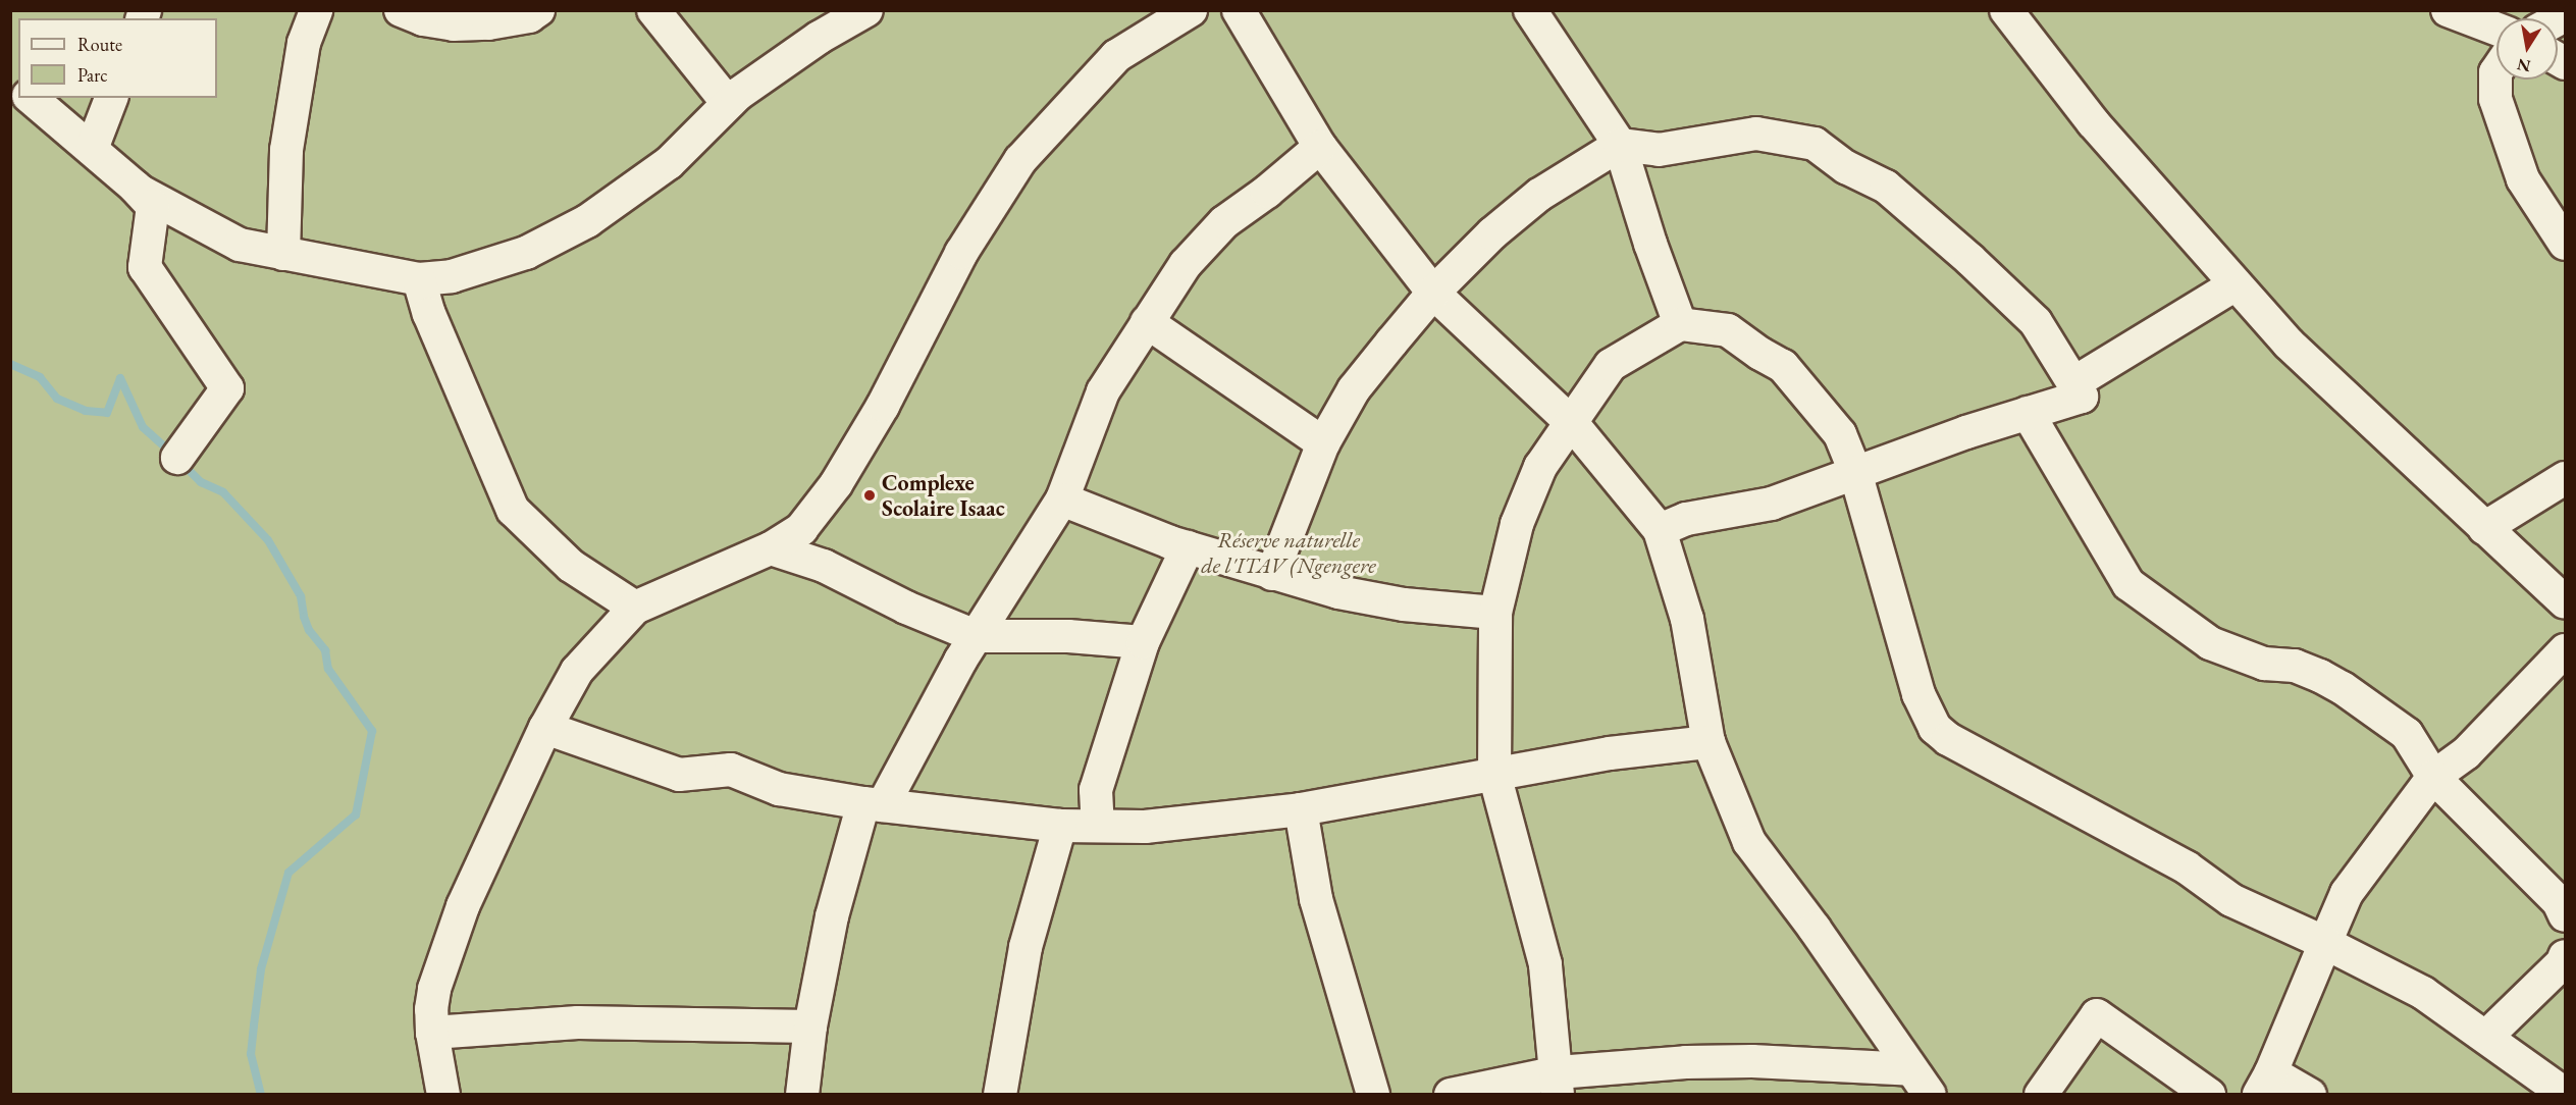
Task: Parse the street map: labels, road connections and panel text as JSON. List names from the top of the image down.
{
  "parks": ["Réserve naturelle de l'ITAV (Ngengere"],
  "places": ["Complexe Scolaire Isaac"],
  "legend": ["Route", "Parc"],
  "north": "bottom"
}
